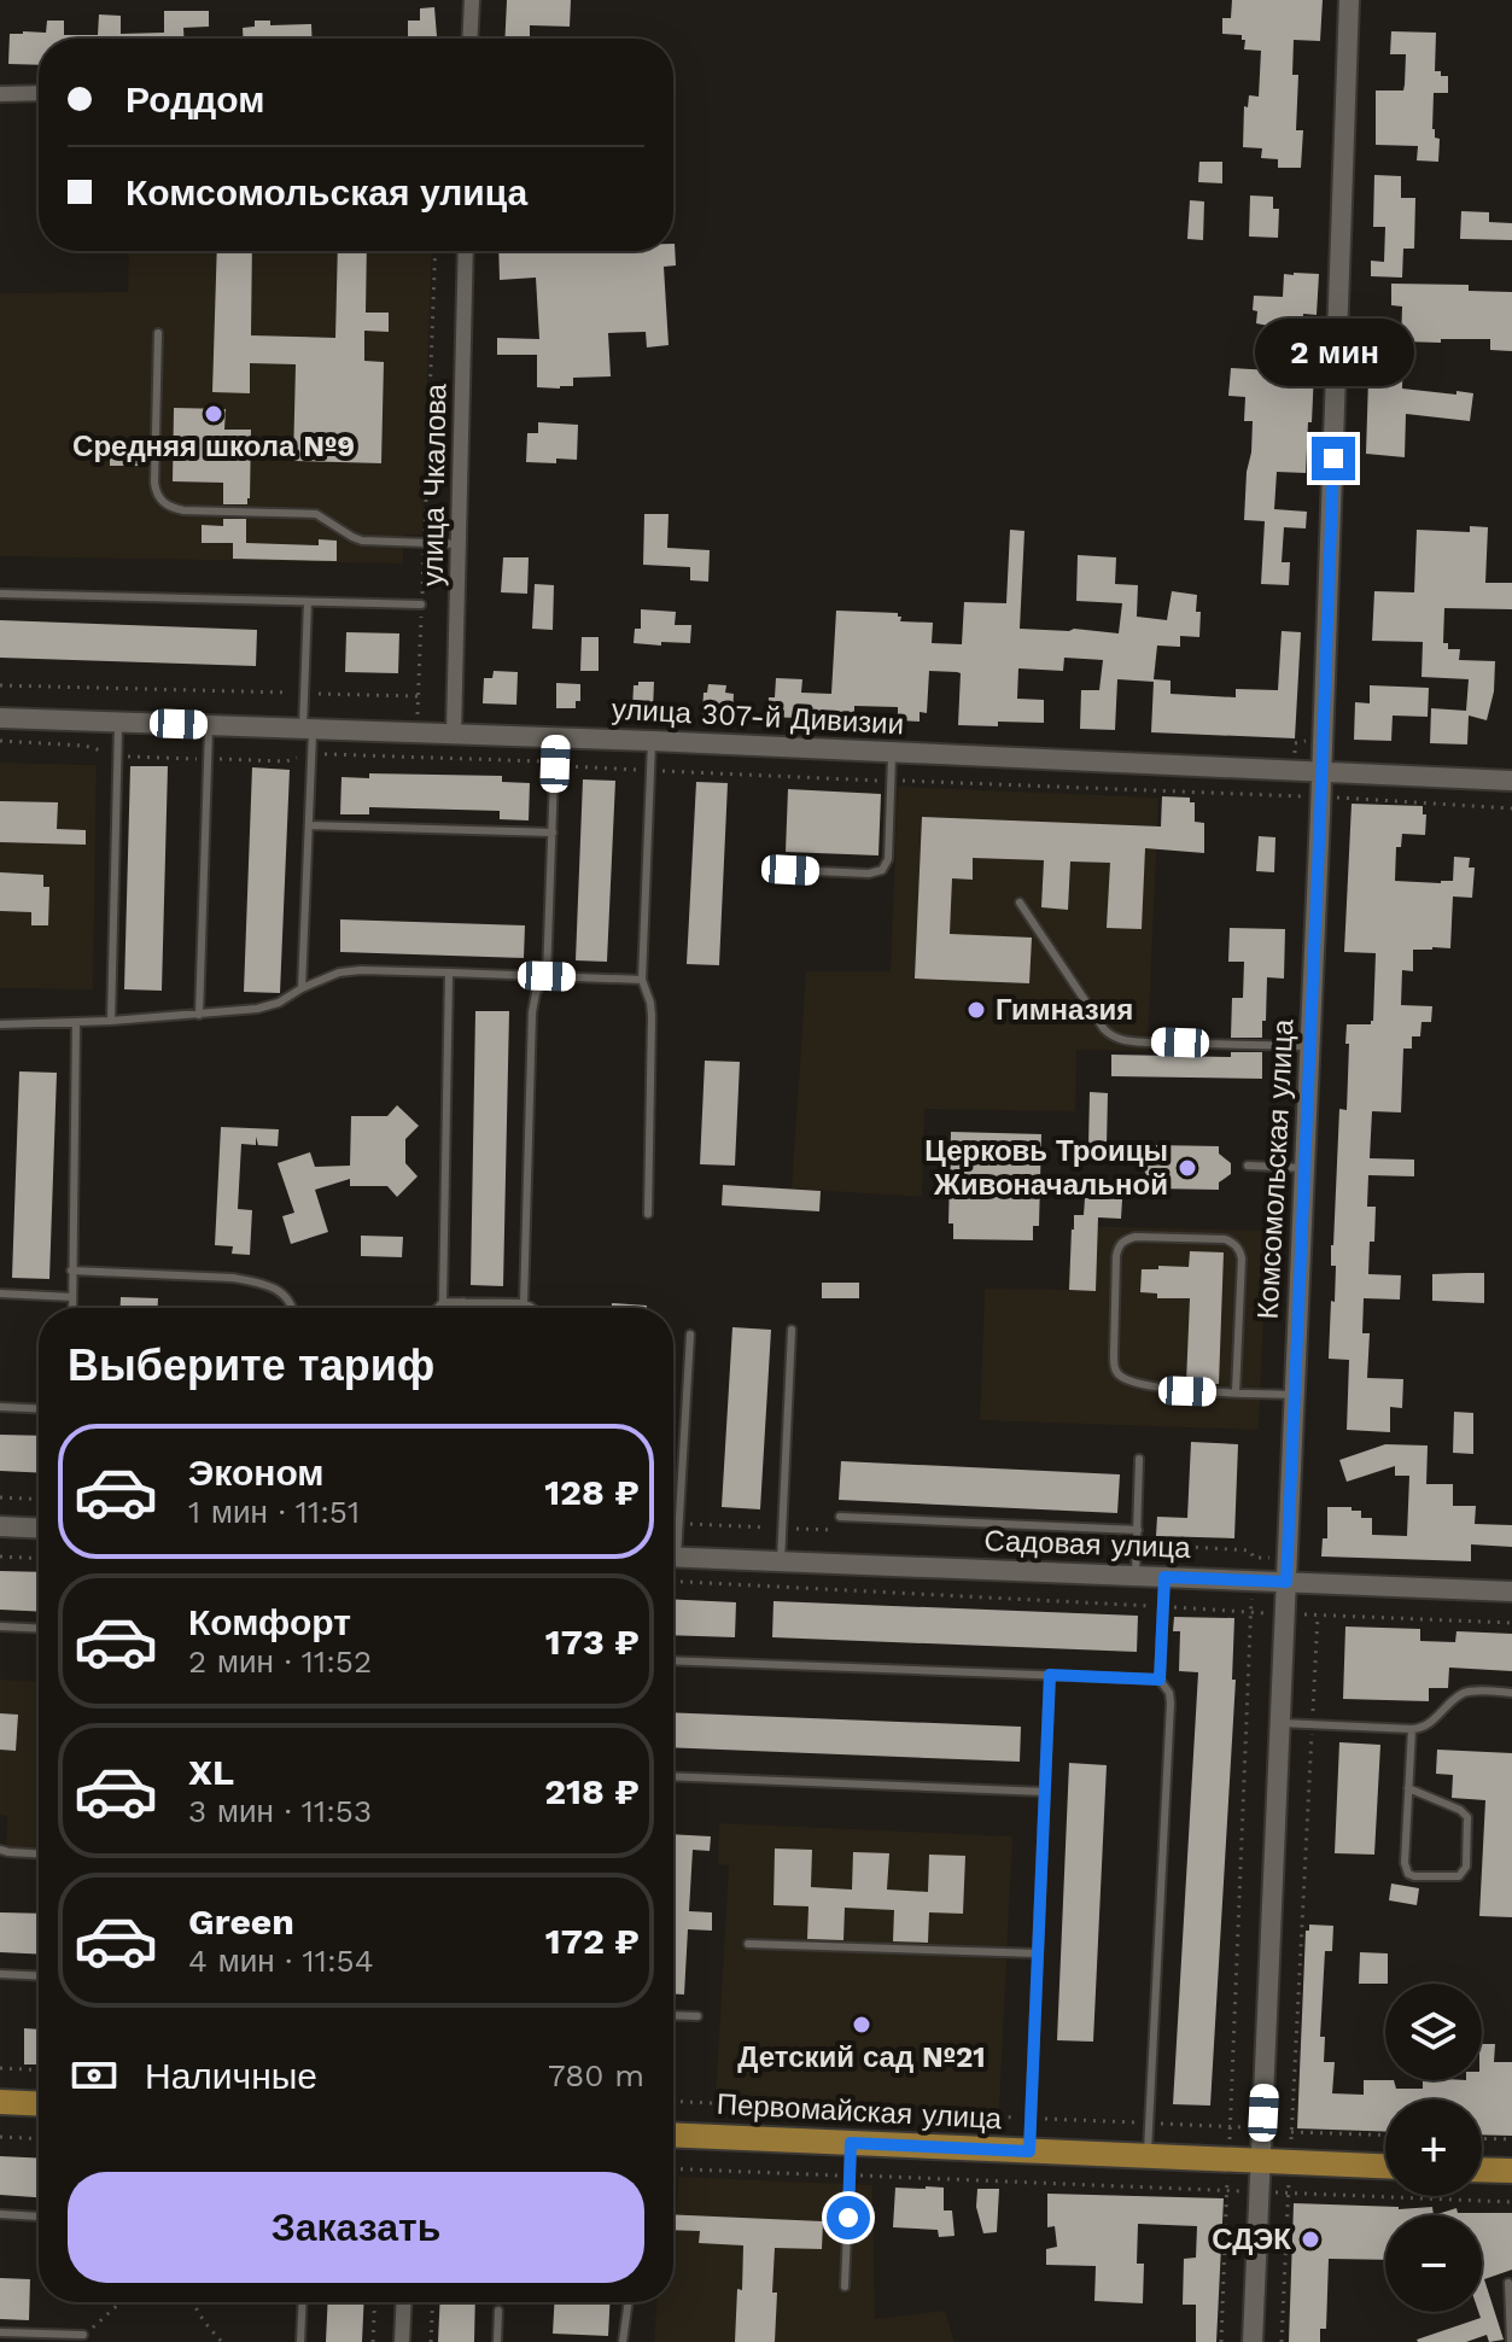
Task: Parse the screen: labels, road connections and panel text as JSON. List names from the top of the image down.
{
  "streets": {
    "main road": ["Первомайская улица"],
    "street": [
      "улица Чкалова",
      "улица 307-й Дивизии",
      "Комсомольская улица",
      "Садовая улица"
    ]
  },
  "crossings": [
    ["улица Чкалова", "улица 307-й Дивизии"],
    ["улица 307-й Дивизии", "Комсомольская улица"],
    ["Комсомольская улица", "Садовая улица"],
    ["Комсомольская улица", "Первомайская улица"]
  ],
  "places": [
    "Средняя школа №9",
    "Гимназия",
    "Церковь Троицы Живоначальной",
    "Детский сад №21",
    "СДЭК"
  ],
  "page": {
    "banner": ["Роддом", "Комсомольская улица"],
    "bubble": "2 мин",
    "heading": "Выберите тариф",
    "list": [
      {
        "name": "Эконом",
        "note": "1 мин · 11:51",
        "value": "128 ₽"
      },
      {
        "name": "Комфорт",
        "note": "2 мин · 11:52",
        "value": "173 ₽"
      },
      {
        "name": "XL",
        "note": "3 мин · 11:53",
        "value": "218 ₽"
      },
      {
        "name": "Green",
        "note": "4 мин · 11:54",
        "value": "172 ₽"
      }
    ],
    "map_buttons": ["+", "−"],
    "pay": ["Наличные", "780 m"],
    "buttons": "Заказать"
  }
}
